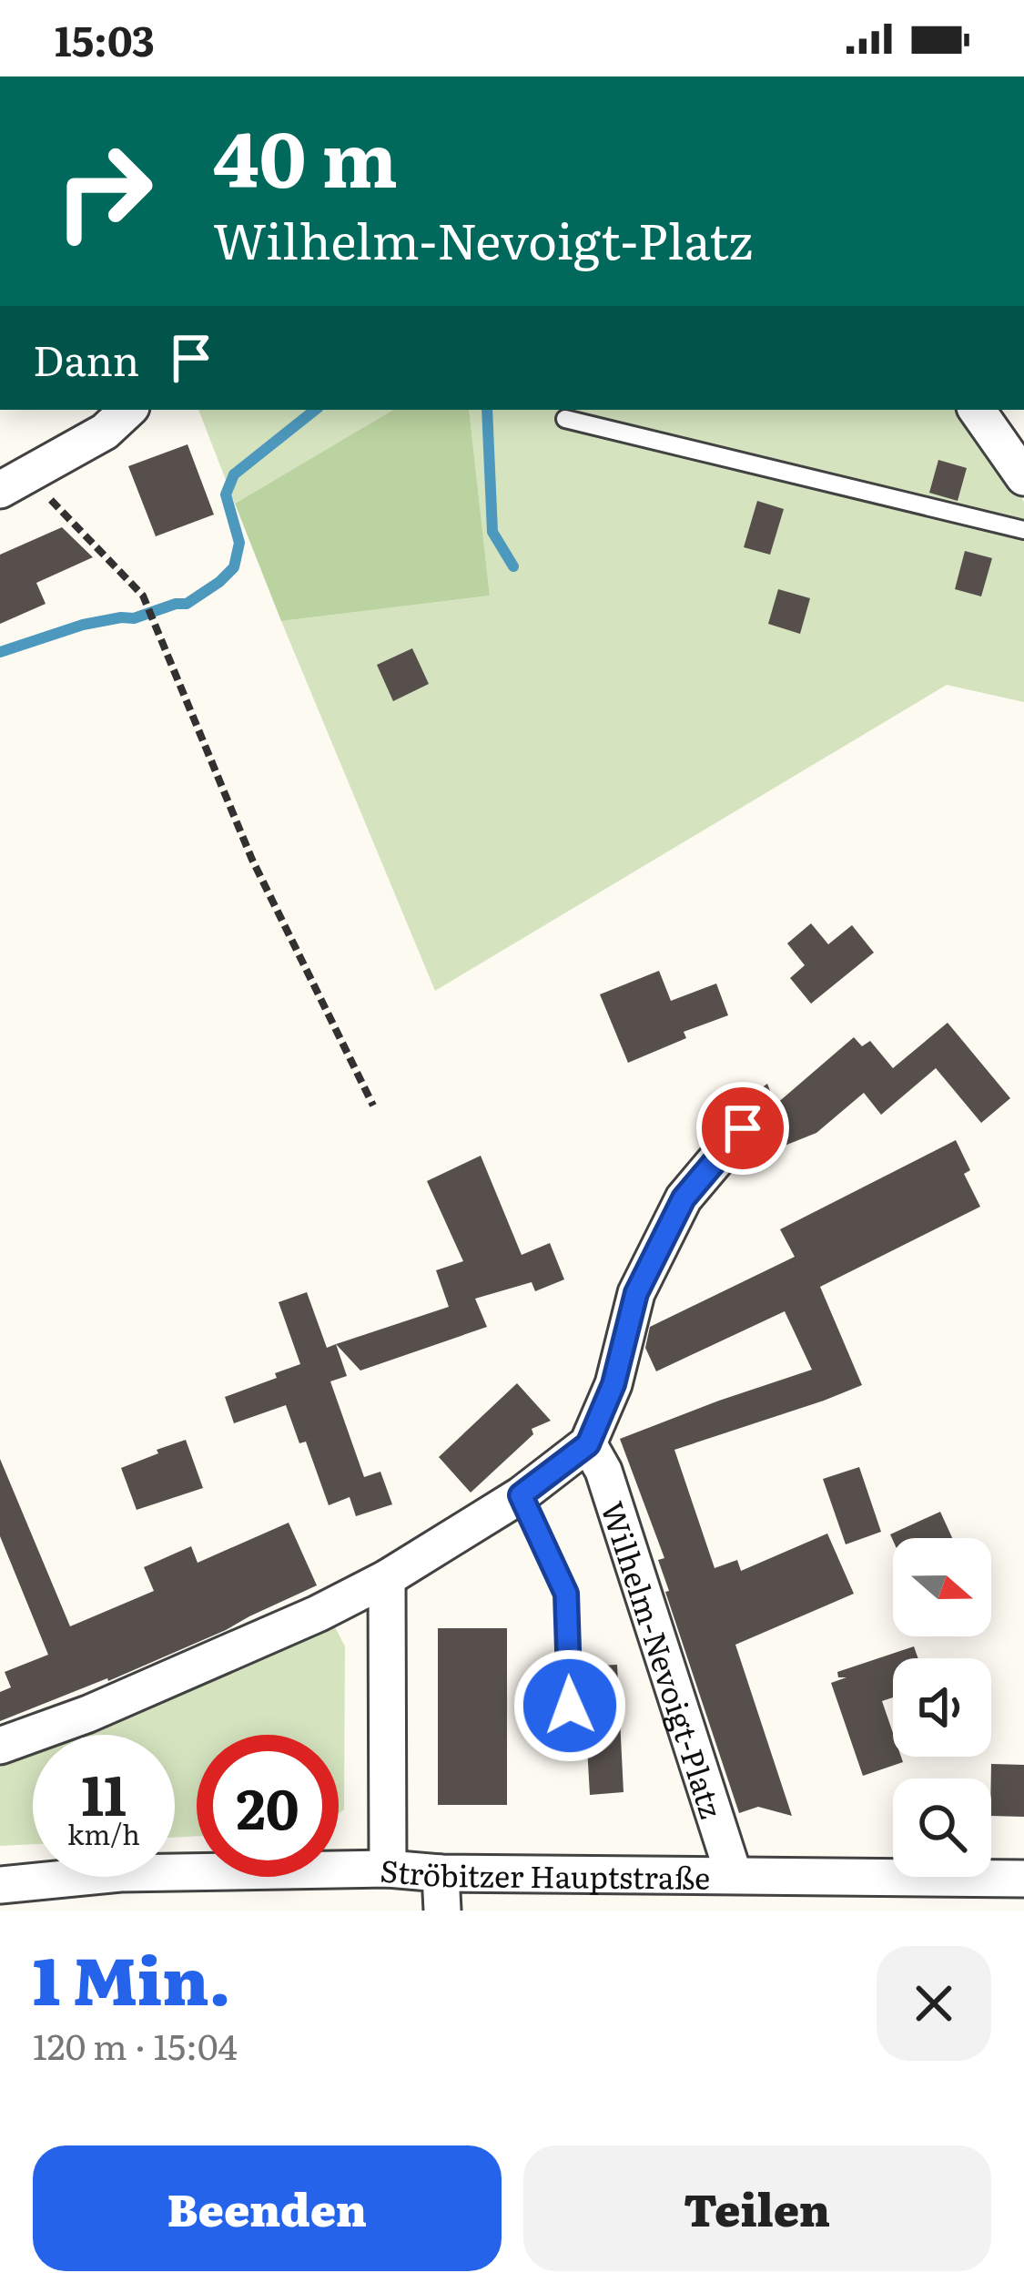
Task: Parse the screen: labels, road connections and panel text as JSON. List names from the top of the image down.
{
  "streets": {
    "street": ["Wilhelm-Nevoigt-Platz", "Ströbitzer Hauptstraße"]
  },
  "crossings": [
    ["Wilhelm-Nevoigt-Platz", "Ströbitzer Hauptstraße"]
  ],
  "north": "right",
  "page": {
    "status": "15:03",
    "turn": ["40 m", "Wilhelm-Nevoigt-Platz"],
    "then": "Dann",
    "speed": "11 km/h",
    "limit": "20",
    "heading": ["1 Min.", "120 m · 15:04"],
    "buttons": ["Beenden", "Teilen"]
  }
}
